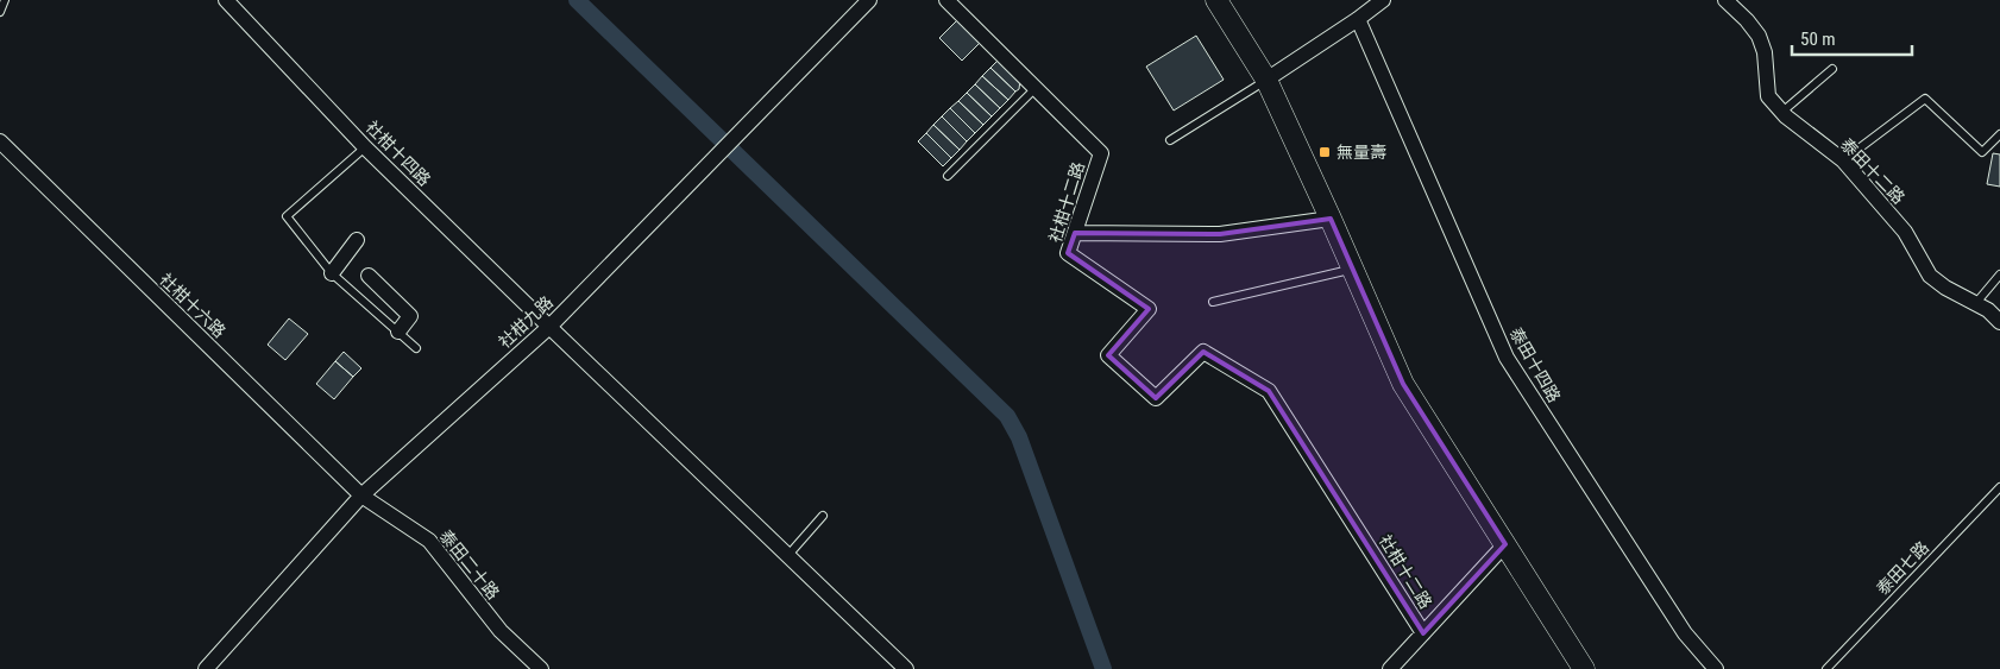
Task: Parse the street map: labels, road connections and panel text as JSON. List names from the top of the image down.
{
  "streets": {
    "street": [
      "社柑十四路",
      "泰田十二路",
      "社柑十二路",
      "社柑十六路",
      "社柑九路",
      "泰田十四路",
      "泰田二十路"
    ],
    "lane": ["泰田七路"]
  },
  "crossings": [
    ["社柑十四路", "社柑九路"],
    ["社柑十六路", "社柑九路"],
    ["社柑十六路", "泰田二十路"],
    ["社柑九路", "泰田二十路"]
  ],
  "places": {
    "transit": ["無量壽"]
  },
  "scale_bar": "50 m"
}
